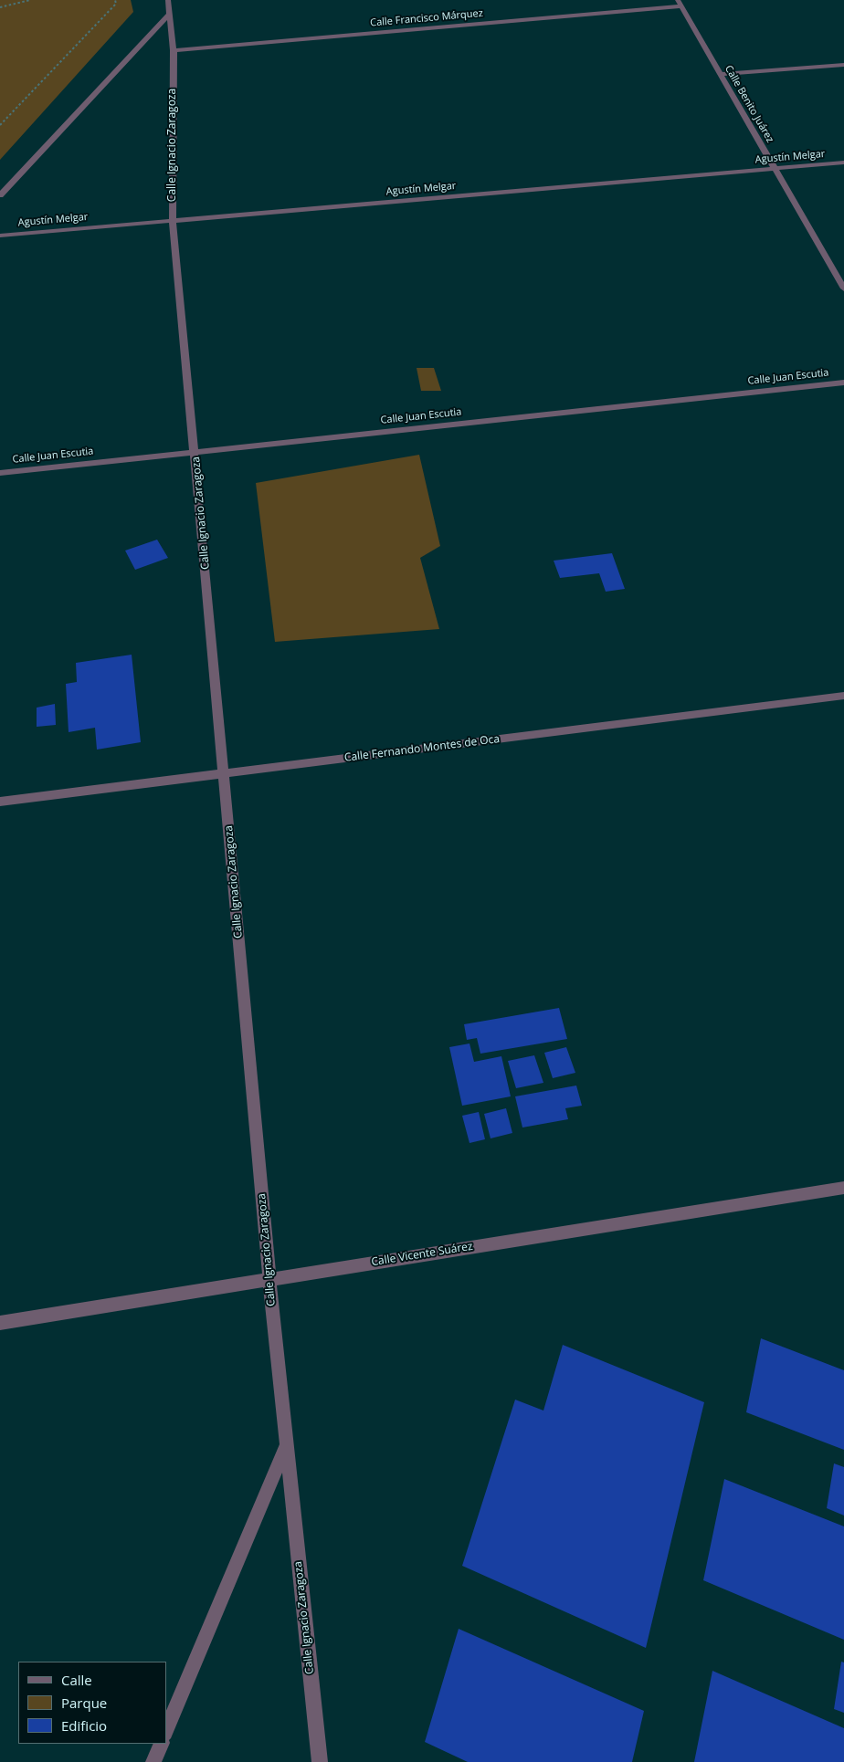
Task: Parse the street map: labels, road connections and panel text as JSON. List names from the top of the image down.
{
  "streets": {
    "street": [
      "Calle Francisco Márquez",
      "Calle Benito Juárez",
      "Calle Ignacio Zaragoza",
      "Agustín Melgar",
      "Calle Juan Escutia",
      "Calle Fernando Montes de Oca",
      "Calle Vicente Suárez"
    ]
  },
  "crossings": [
    ["Calle Francisco Márquez", "Calle Benito Juárez"],
    ["Calle Francisco Márquez", "Calle Ignacio Zaragoza"],
    ["Calle Benito Juárez", "Agustín Melgar"],
    ["Calle Ignacio Zaragoza", "Agustín Melgar"],
    ["Calle Ignacio Zaragoza", "Calle Juan Escutia"],
    ["Calle Ignacio Zaragoza", "Calle Fernando Montes de Oca"],
    ["Calle Ignacio Zaragoza", "Calle Vicente Suárez"]
  ],
  "legend": ["Calle", "Parque", "Edificio"]
}
